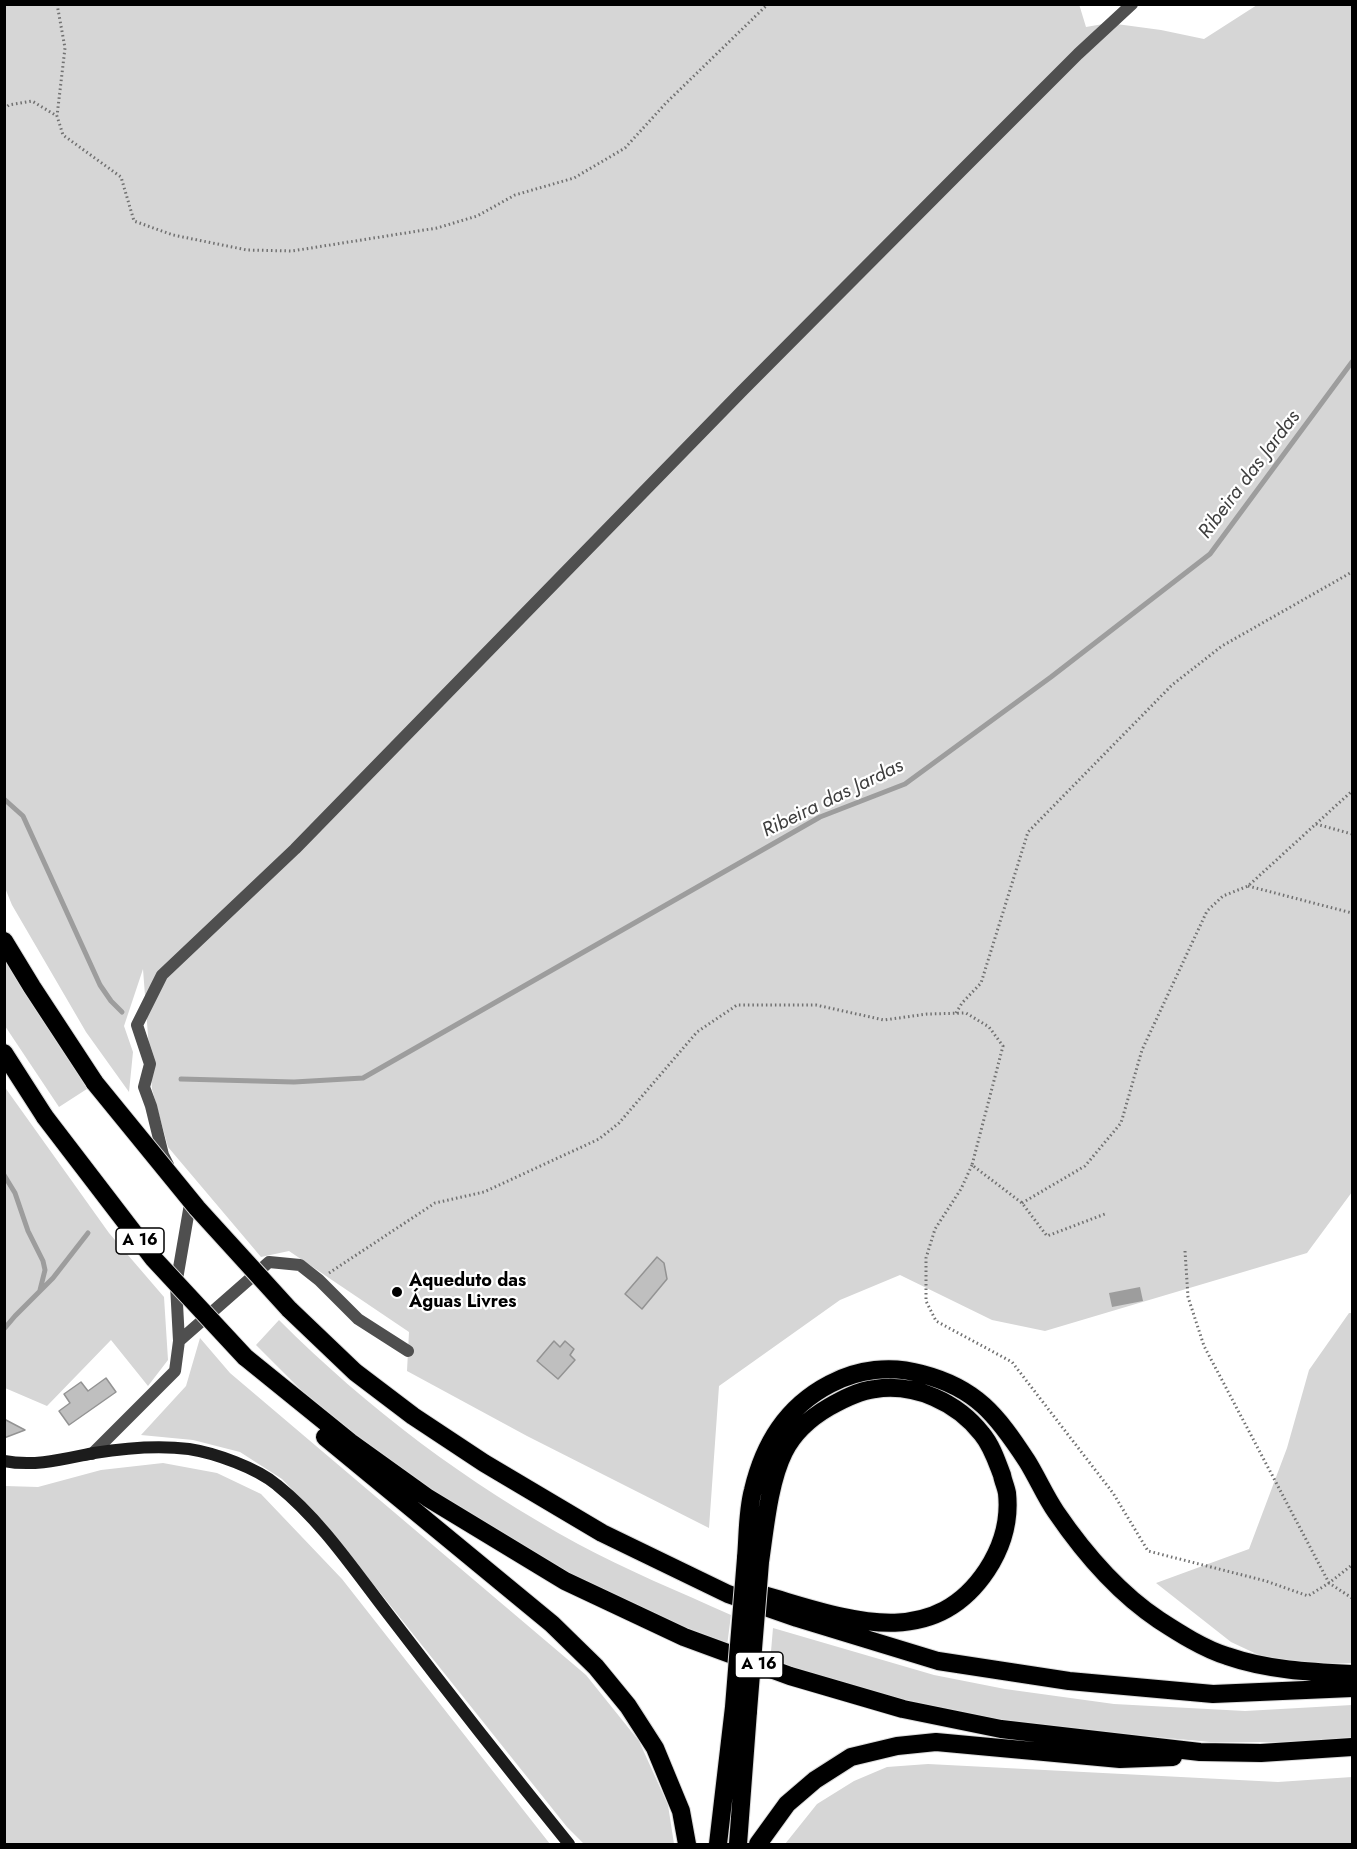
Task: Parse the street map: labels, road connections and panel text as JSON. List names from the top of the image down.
{
  "streets": {
    "highway": ["A 16"]
  },
  "water": ["Ribeira das Jardas"],
  "places": ["Aqueduto das Águas Livres"]
}
